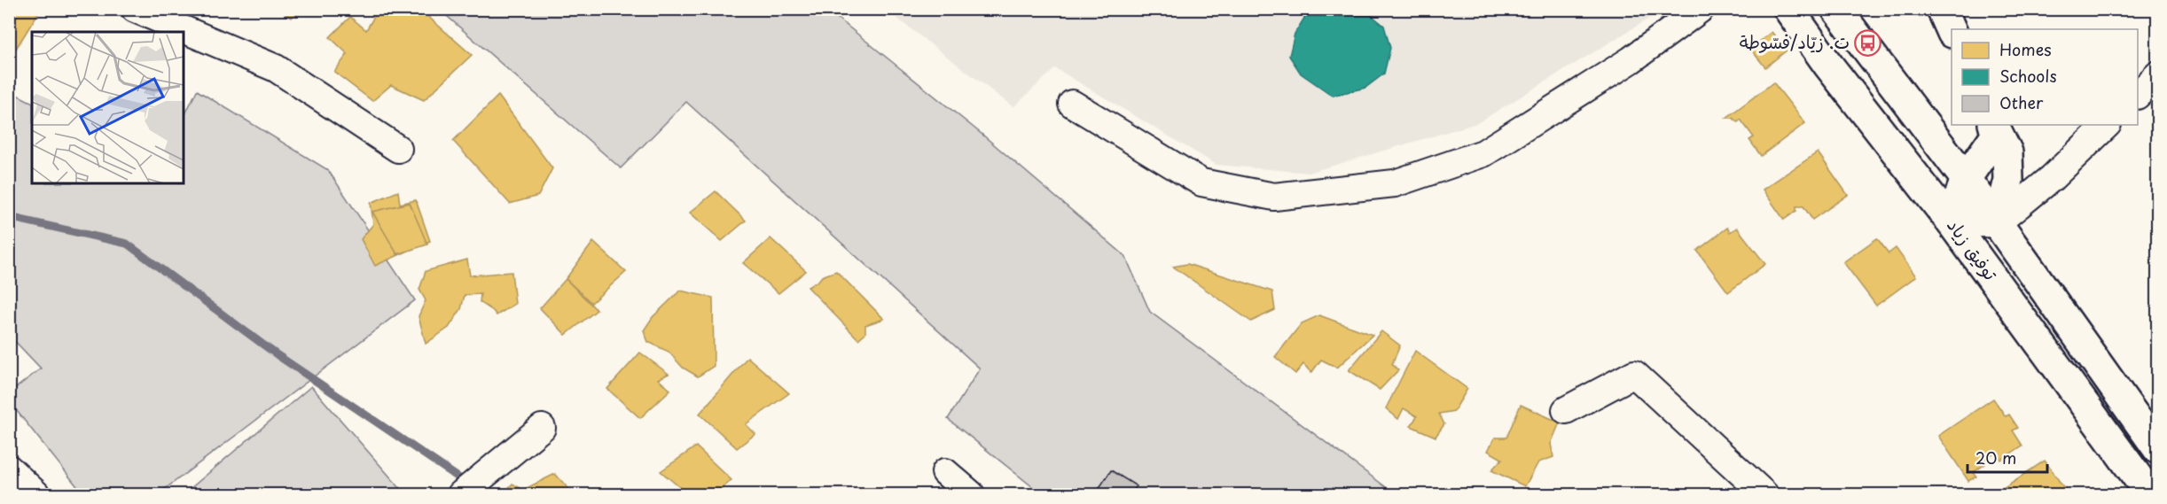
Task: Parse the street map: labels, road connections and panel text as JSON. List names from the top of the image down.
{
  "streets": {
    "main road": ["توفيق زياد"]
  },
  "places": {
    "bus stop": ["ت. زيّاد/فسّوطة"]
  },
  "legend": ["Homes", "Schools", "Other"],
  "scale_bar": "20 m"
}
